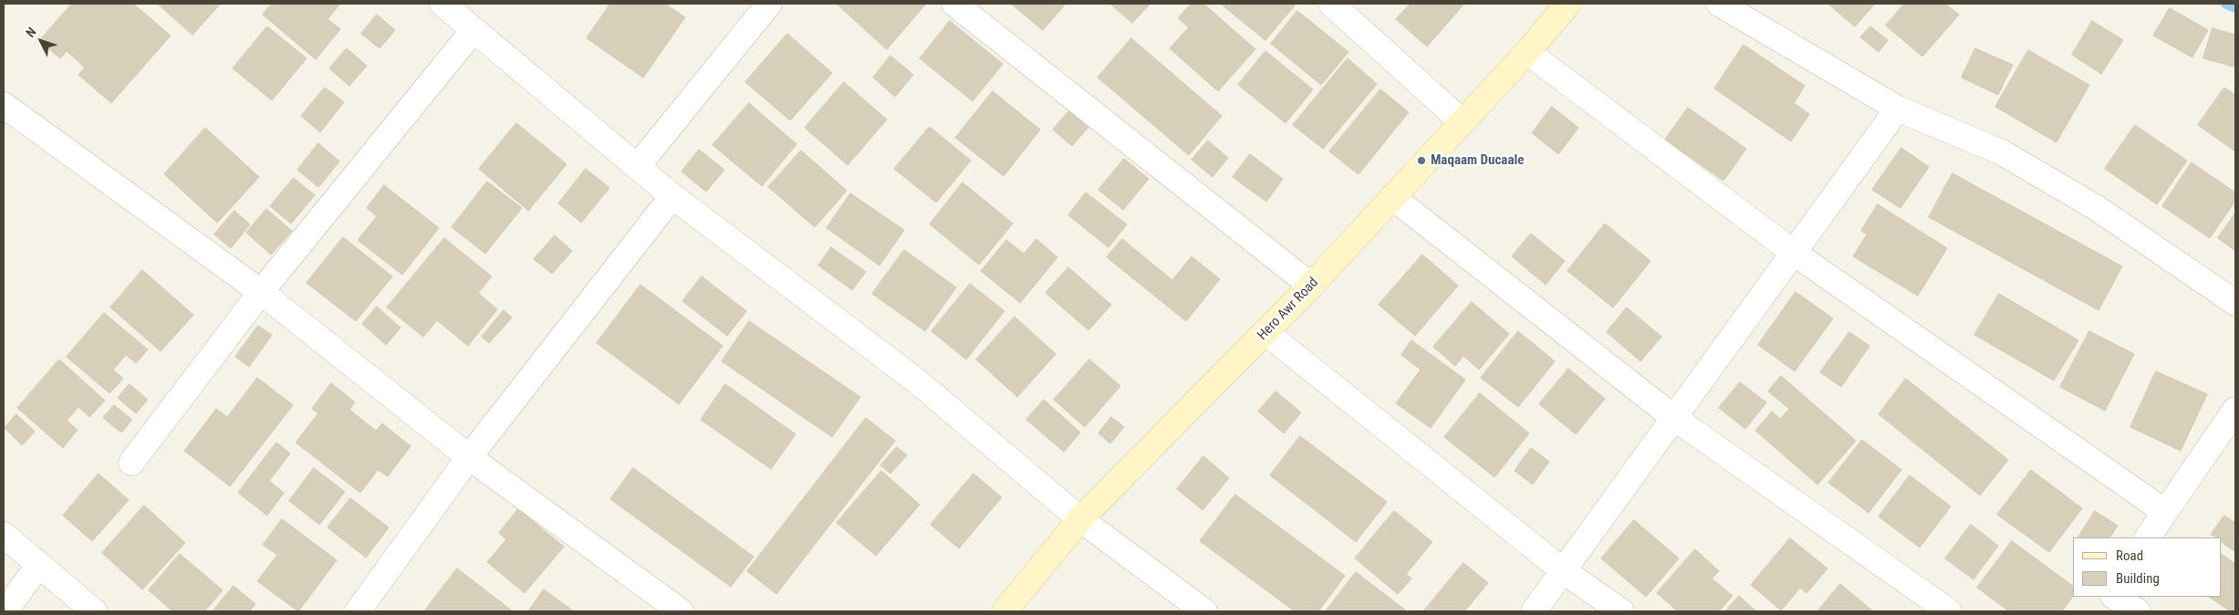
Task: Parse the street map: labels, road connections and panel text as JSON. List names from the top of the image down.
{
  "streets": {
    "main road": ["Hero Awr Road"]
  },
  "places": ["Maqaam Ducaale"],
  "legend": ["Road", "Building"],
  "north": "top left"
}
